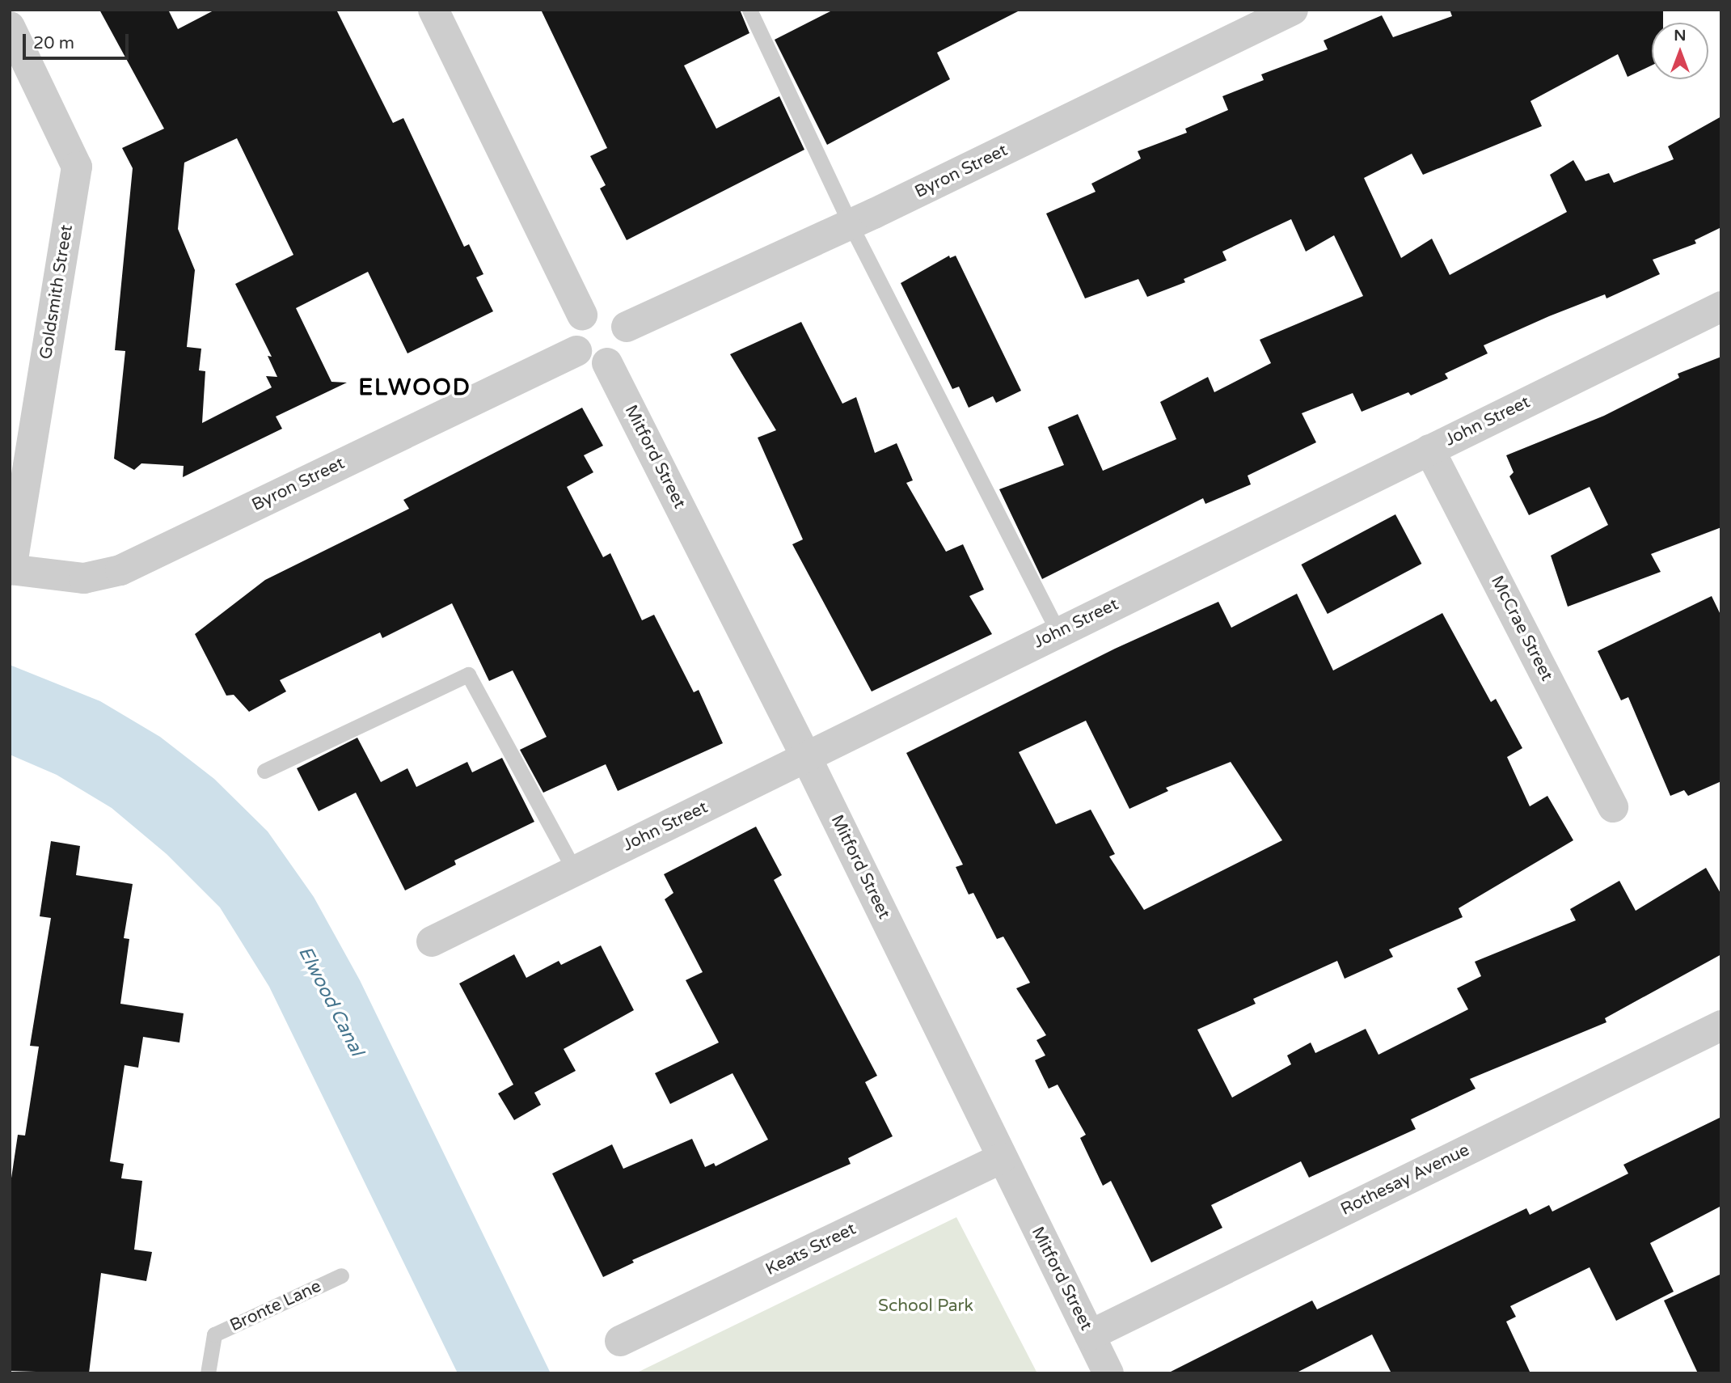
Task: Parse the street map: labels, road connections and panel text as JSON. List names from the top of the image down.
{
  "streets": {
    "street": [
      "Byron Street",
      "Goldsmith Street",
      "John Street",
      "Mitford Street",
      "McCrae Street",
      "Rothesay Avenue",
      "Keats Street"
    ],
    "lane": ["Bronte Lane"]
  },
  "crossings": [
    ["Byron Street", "Goldsmith Street"],
    ["Byron Street", "Mitford Street"],
    ["John Street", "Mitford Street"],
    ["John Street", "McCrae Street"],
    ["Mitford Street", "Rothesay Avenue"],
    ["Mitford Street", "Keats Street"]
  ],
  "districts": ["ELWOOD"],
  "water": ["Elwood Canal"],
  "parks": ["School Park"],
  "scale_bar": "20 m",
  "north": "top"
}
